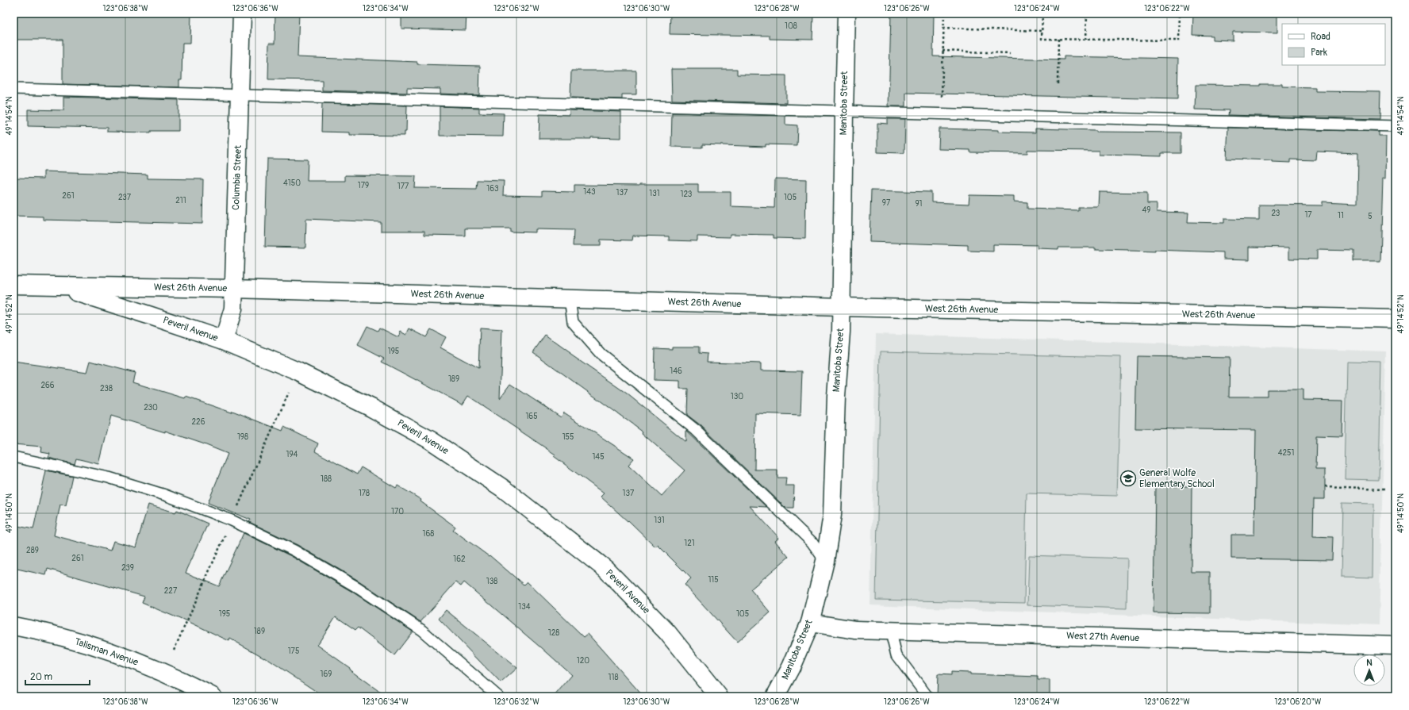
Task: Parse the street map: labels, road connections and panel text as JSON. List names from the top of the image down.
{
  "streets": {
    "street": [
      "Manitoba Street",
      "Columbia Street",
      "West 26th Avenue",
      "Peveril Avenue",
      "West 27th Avenue",
      "Talisman Avenue"
    ]
  },
  "crossings": [
    ["Manitoba Street", "West 26th Avenue"],
    ["Manitoba Street", "West 27th Avenue"],
    ["Columbia Street", "West 26th Avenue"],
    ["Columbia Street", "Peveril Avenue"],
    ["West 26th Avenue", "Peveril Avenue"]
  ],
  "places": {
    "school or university": ["General Wolfe Elementary School"]
  },
  "house_numbers": [
    "108",
    "4150",
    "179",
    "177",
    "163",
    "143",
    "137",
    "131",
    "123",
    "261",
    "237",
    "105",
    "211",
    "97",
    "91",
    "49",
    "23",
    "17",
    "11",
    "5",
    "195",
    "146",
    "189",
    "266",
    "238",
    "130",
    "230",
    "165",
    "226",
    "198",
    "155",
    "4251",
    "194",
    "145",
    "188",
    "178",
    "137",
    "170",
    "131",
    "168",
    "121",
    "289",
    "261",
    "162",
    "239",
    "115",
    "138",
    "227",
    "134",
    "195",
    "105",
    "189",
    "128",
    "175",
    "120",
    "169",
    "118"
  ],
  "legend": ["Road", "Park"],
  "scale_bar": "20 m",
  "north": "top",
  "coordinates": [
    "123°06'38\"W",
    "123°06'36\"W",
    "123°06'34\"W",
    "123°06'32\"W",
    "123°06'30\"W",
    "123°06'28\"W",
    "123°06'26\"W",
    "123°06'24\"W",
    "123°06'22\"W",
    "49°14'54\"N",
    "49°14'52\"N",
    "49°14'50\"N",
    "123°06'20\"W"
  ]
}
